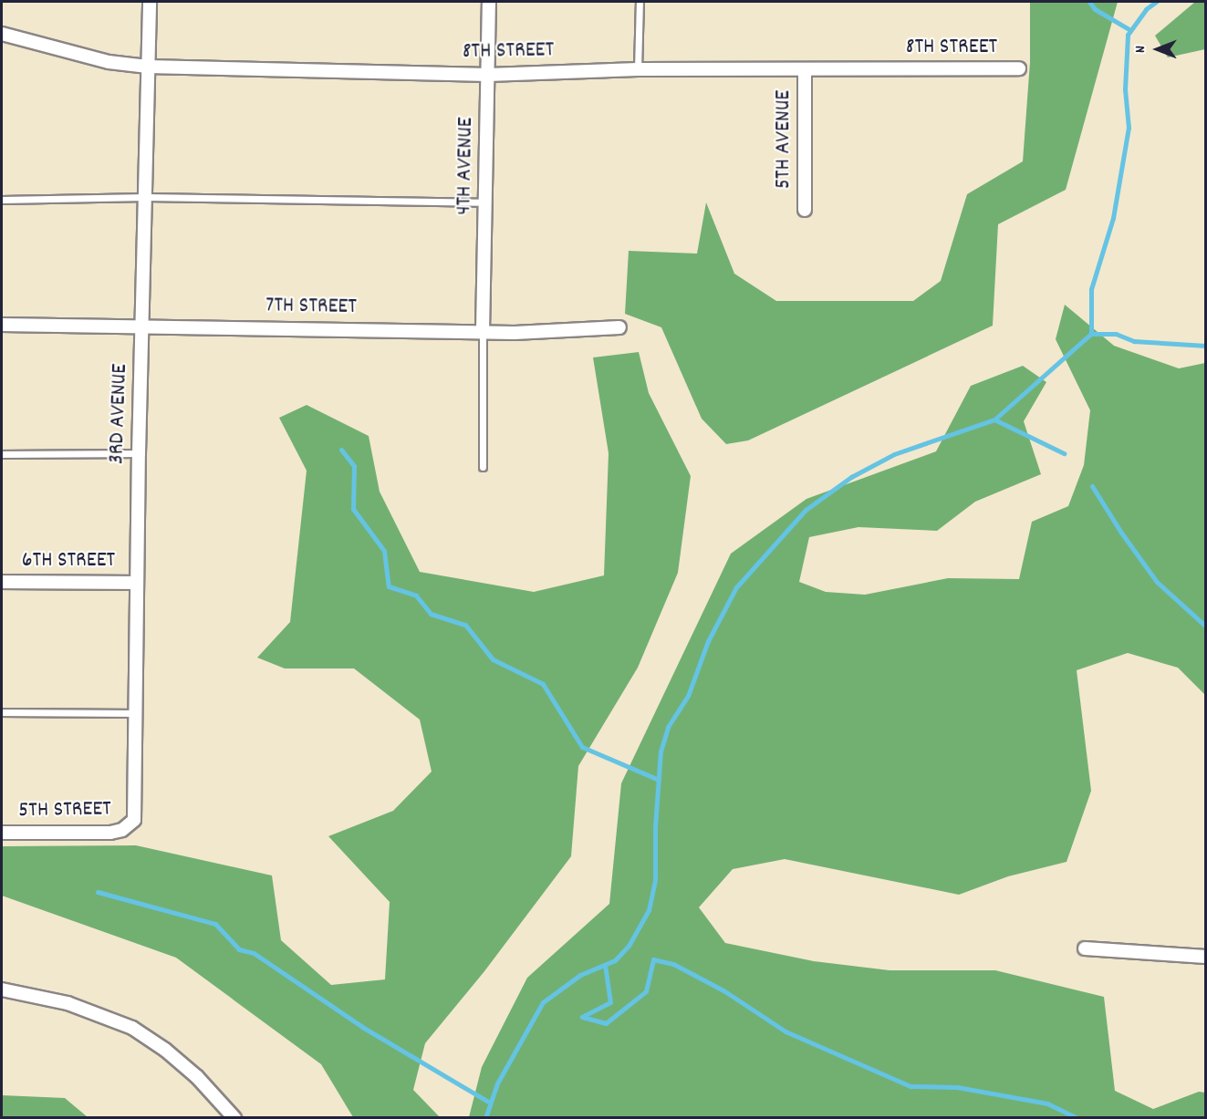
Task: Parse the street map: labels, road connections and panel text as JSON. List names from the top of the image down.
{
  "streets": {
    "street": [
      "8TH STREET",
      "5TH AVENUE",
      "4TH AVENUE",
      "7TH STREET",
      "3RD AVENUE",
      "6TH STREET",
      "5TH STREET"
    ]
  },
  "crossings": [
    ["8TH STREET", "5TH AVENUE"],
    ["8TH STREET", "4TH AVENUE"],
    ["8TH STREET", "3RD AVENUE"],
    ["4TH AVENUE", "7TH STREET"],
    ["7TH STREET", "3RD AVENUE"],
    ["3RD AVENUE", "6TH STREET"],
    ["3RD AVENUE", "5TH STREET"]
  ],
  "north": "left"
}
